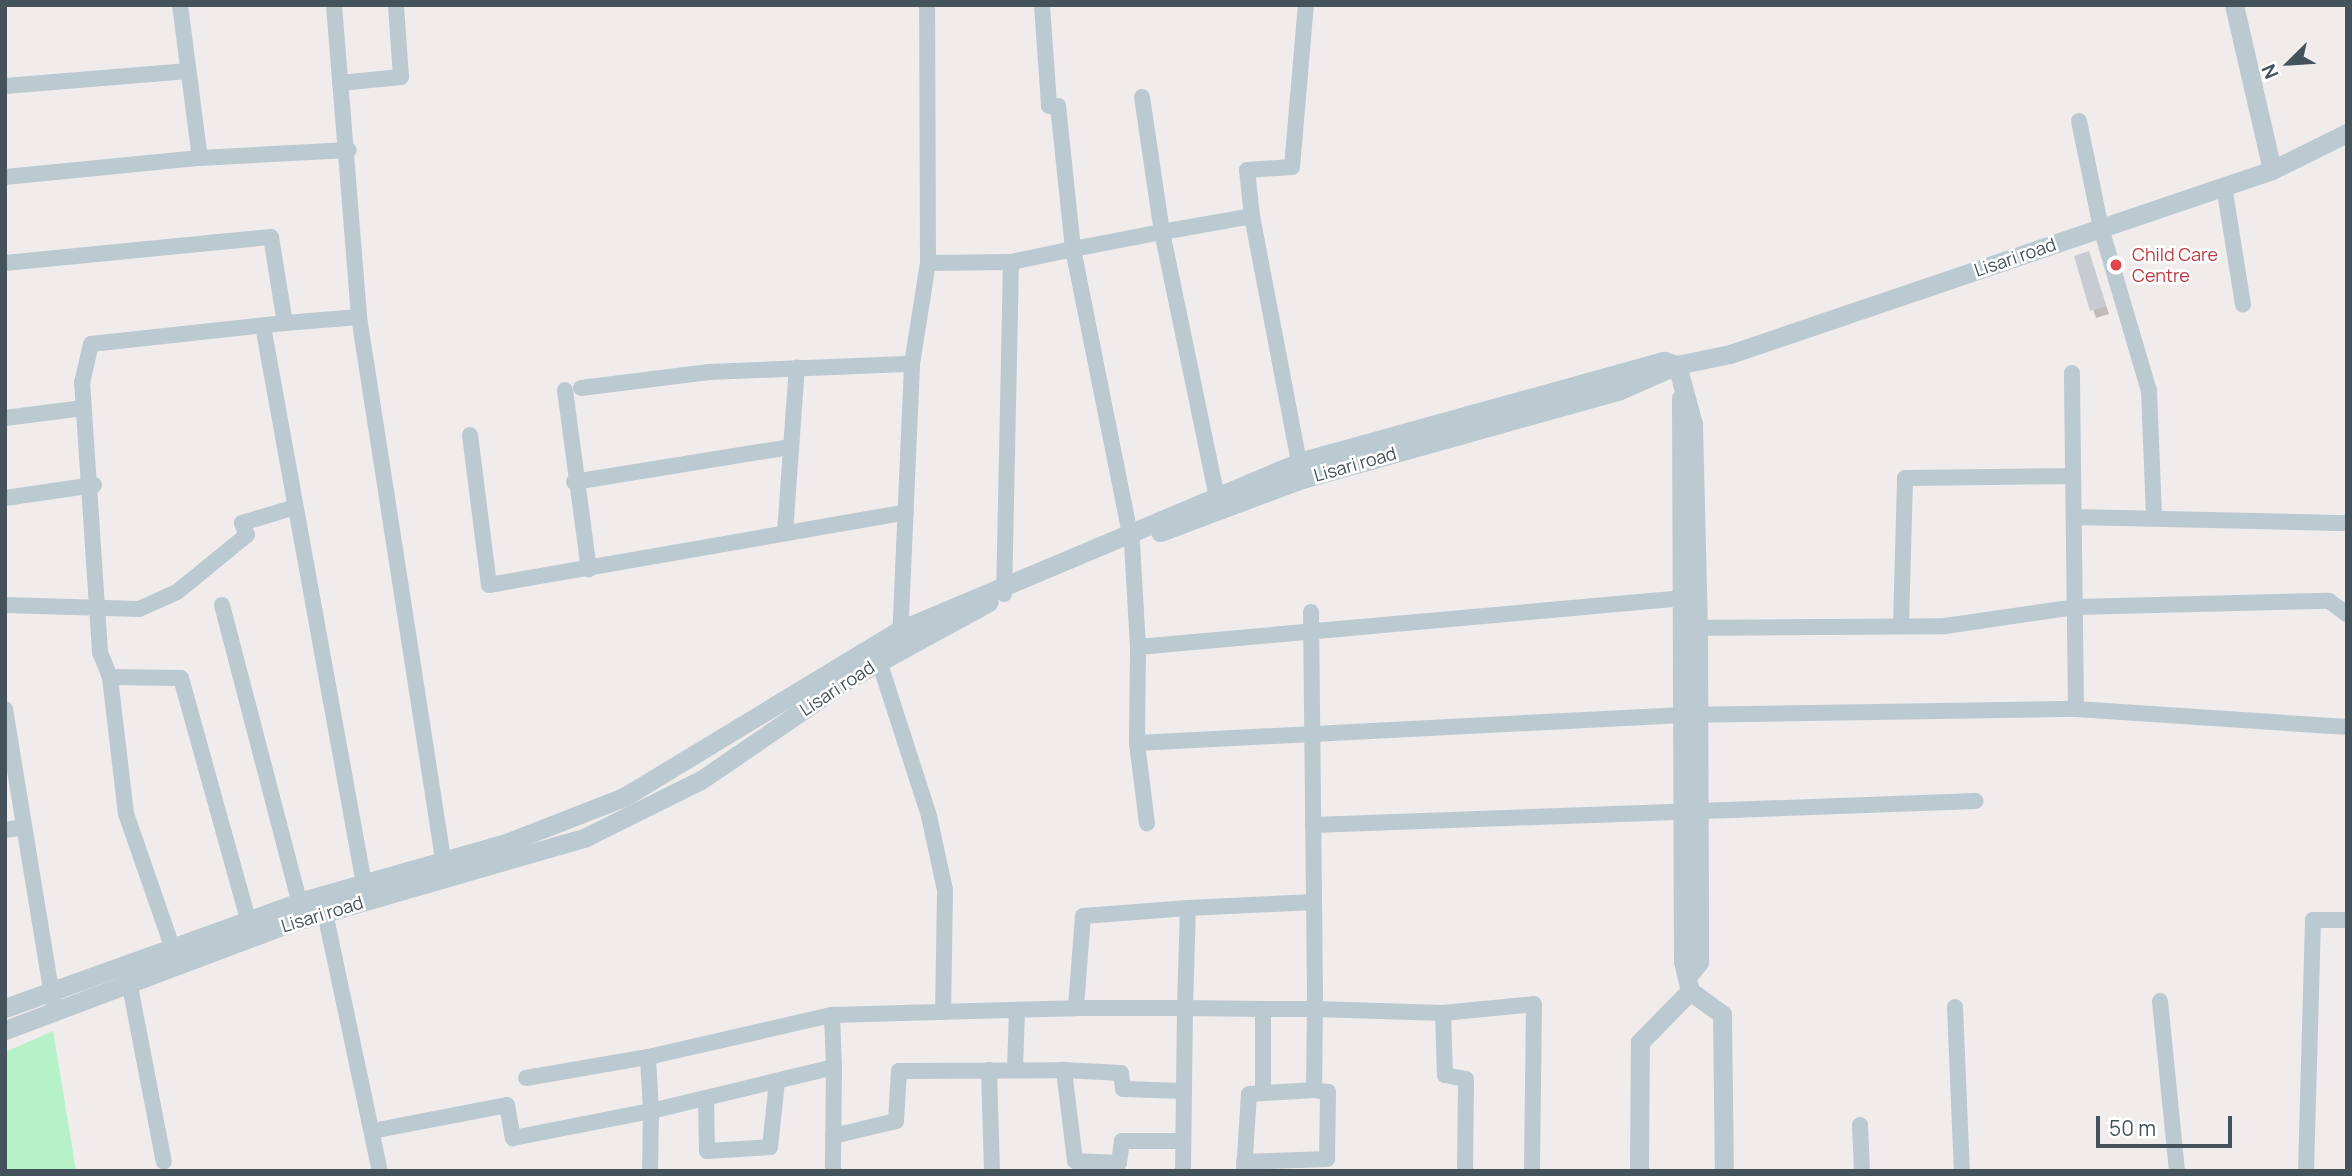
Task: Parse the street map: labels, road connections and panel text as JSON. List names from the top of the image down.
{
  "streets": {
    "street": ["Lisari road"]
  },
  "places": ["Child Care Centre"],
  "scale_bar": "50 m",
  "north": "bottom left"
}
